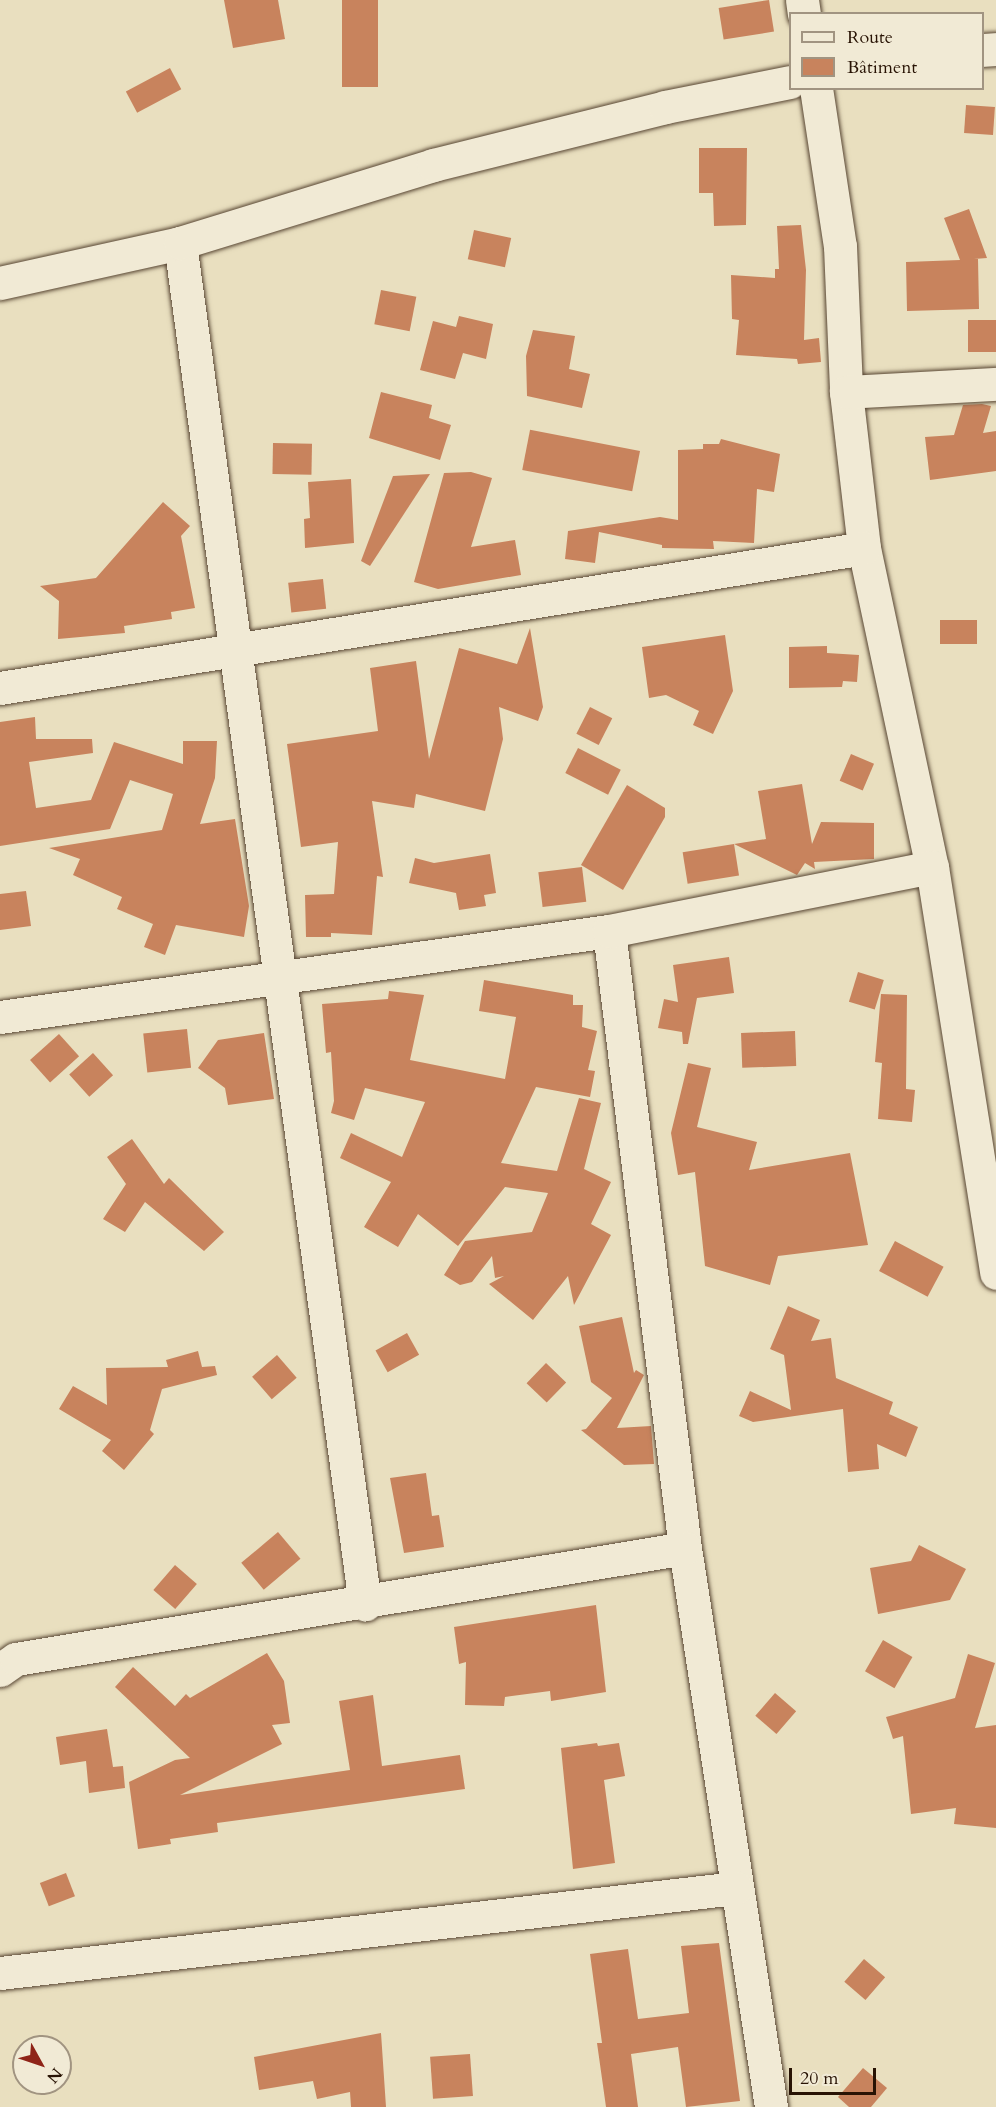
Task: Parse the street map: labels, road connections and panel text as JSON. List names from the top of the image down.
{
  "legend": ["Route", "Bâtiment"],
  "scale_bar": "20 m",
  "north": "bottom right"
}
